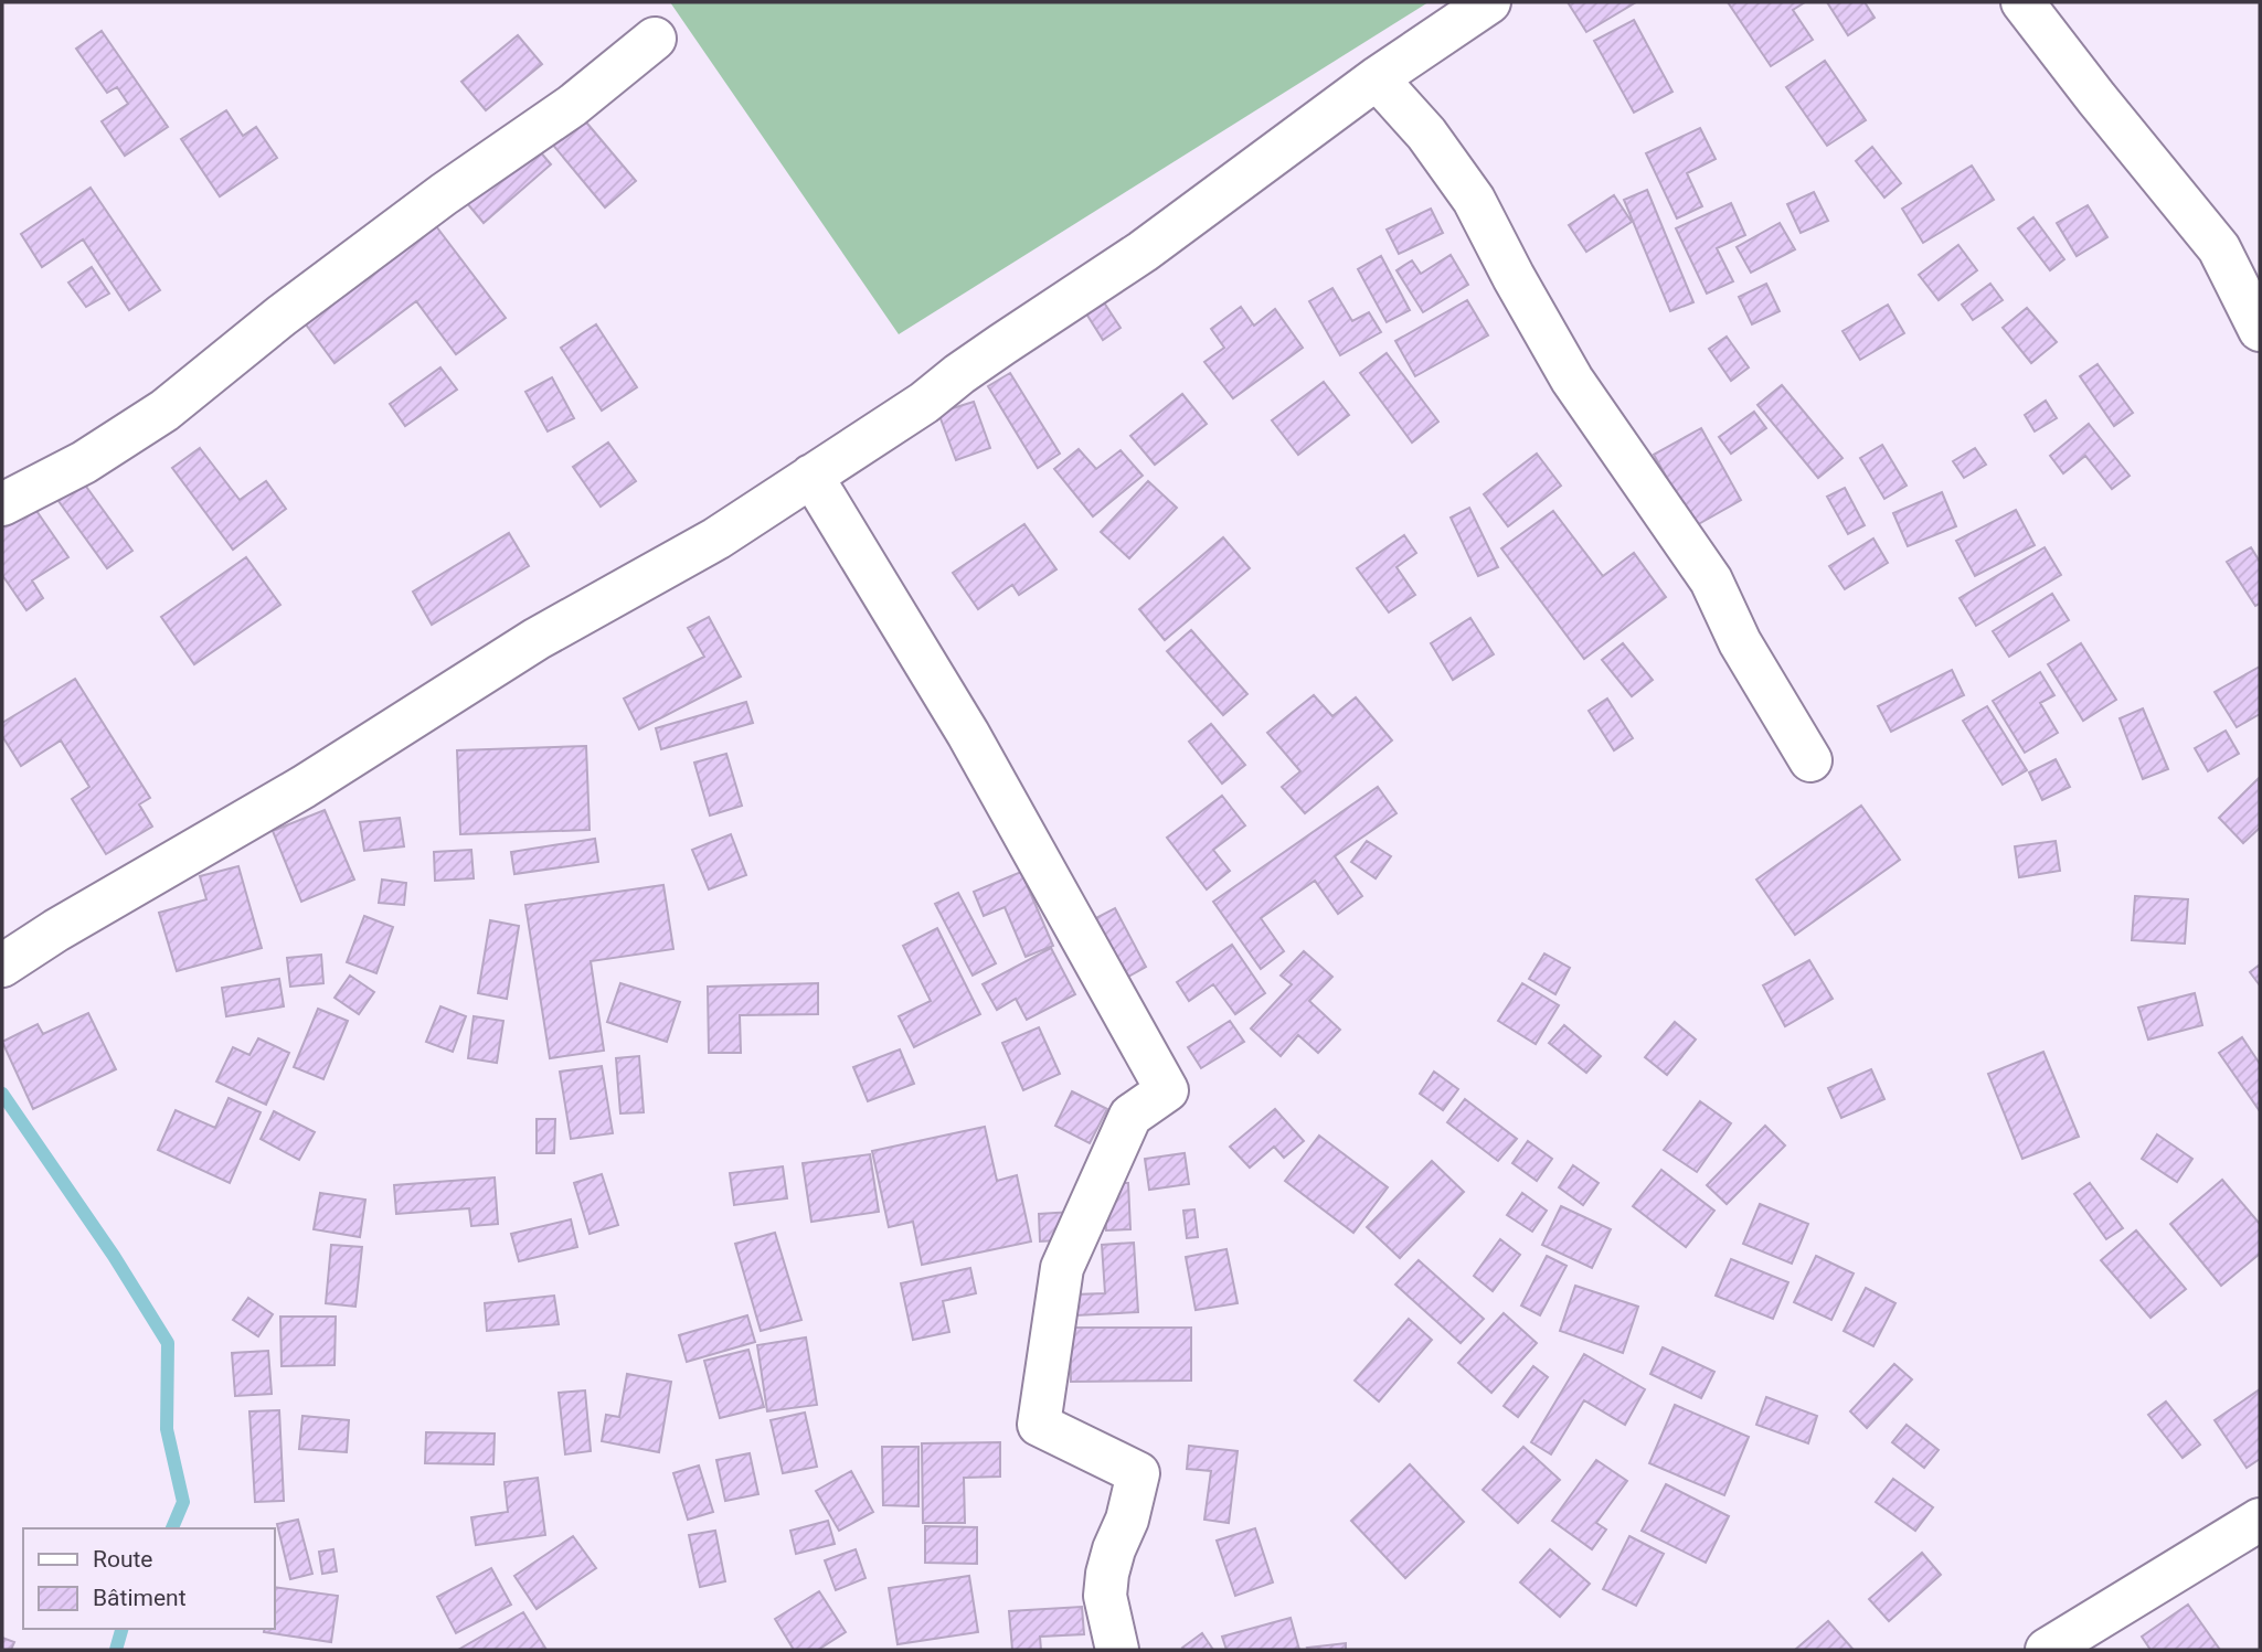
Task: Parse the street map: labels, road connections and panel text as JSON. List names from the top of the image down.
{
  "legend": ["Route", "Bâtiment"]
}
